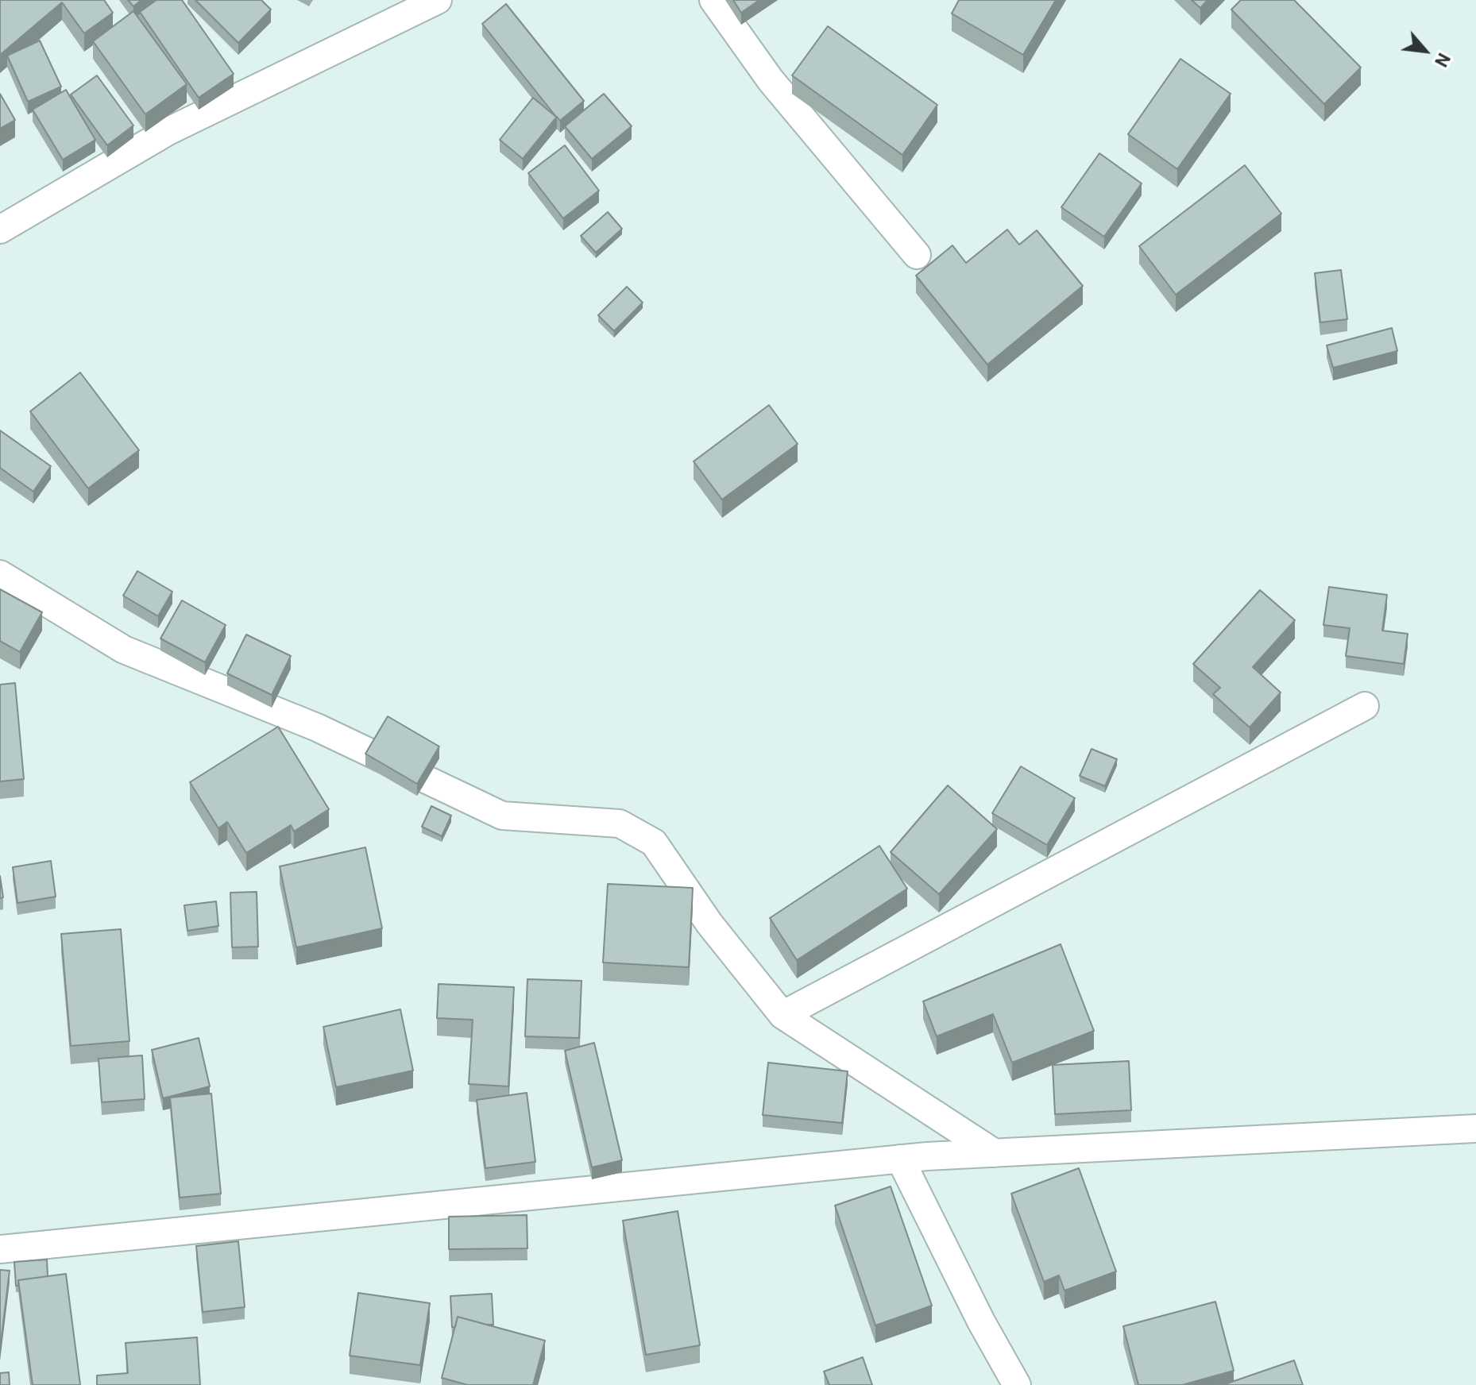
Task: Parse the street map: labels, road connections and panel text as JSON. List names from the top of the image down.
{
  "north": "bottom right"
}
